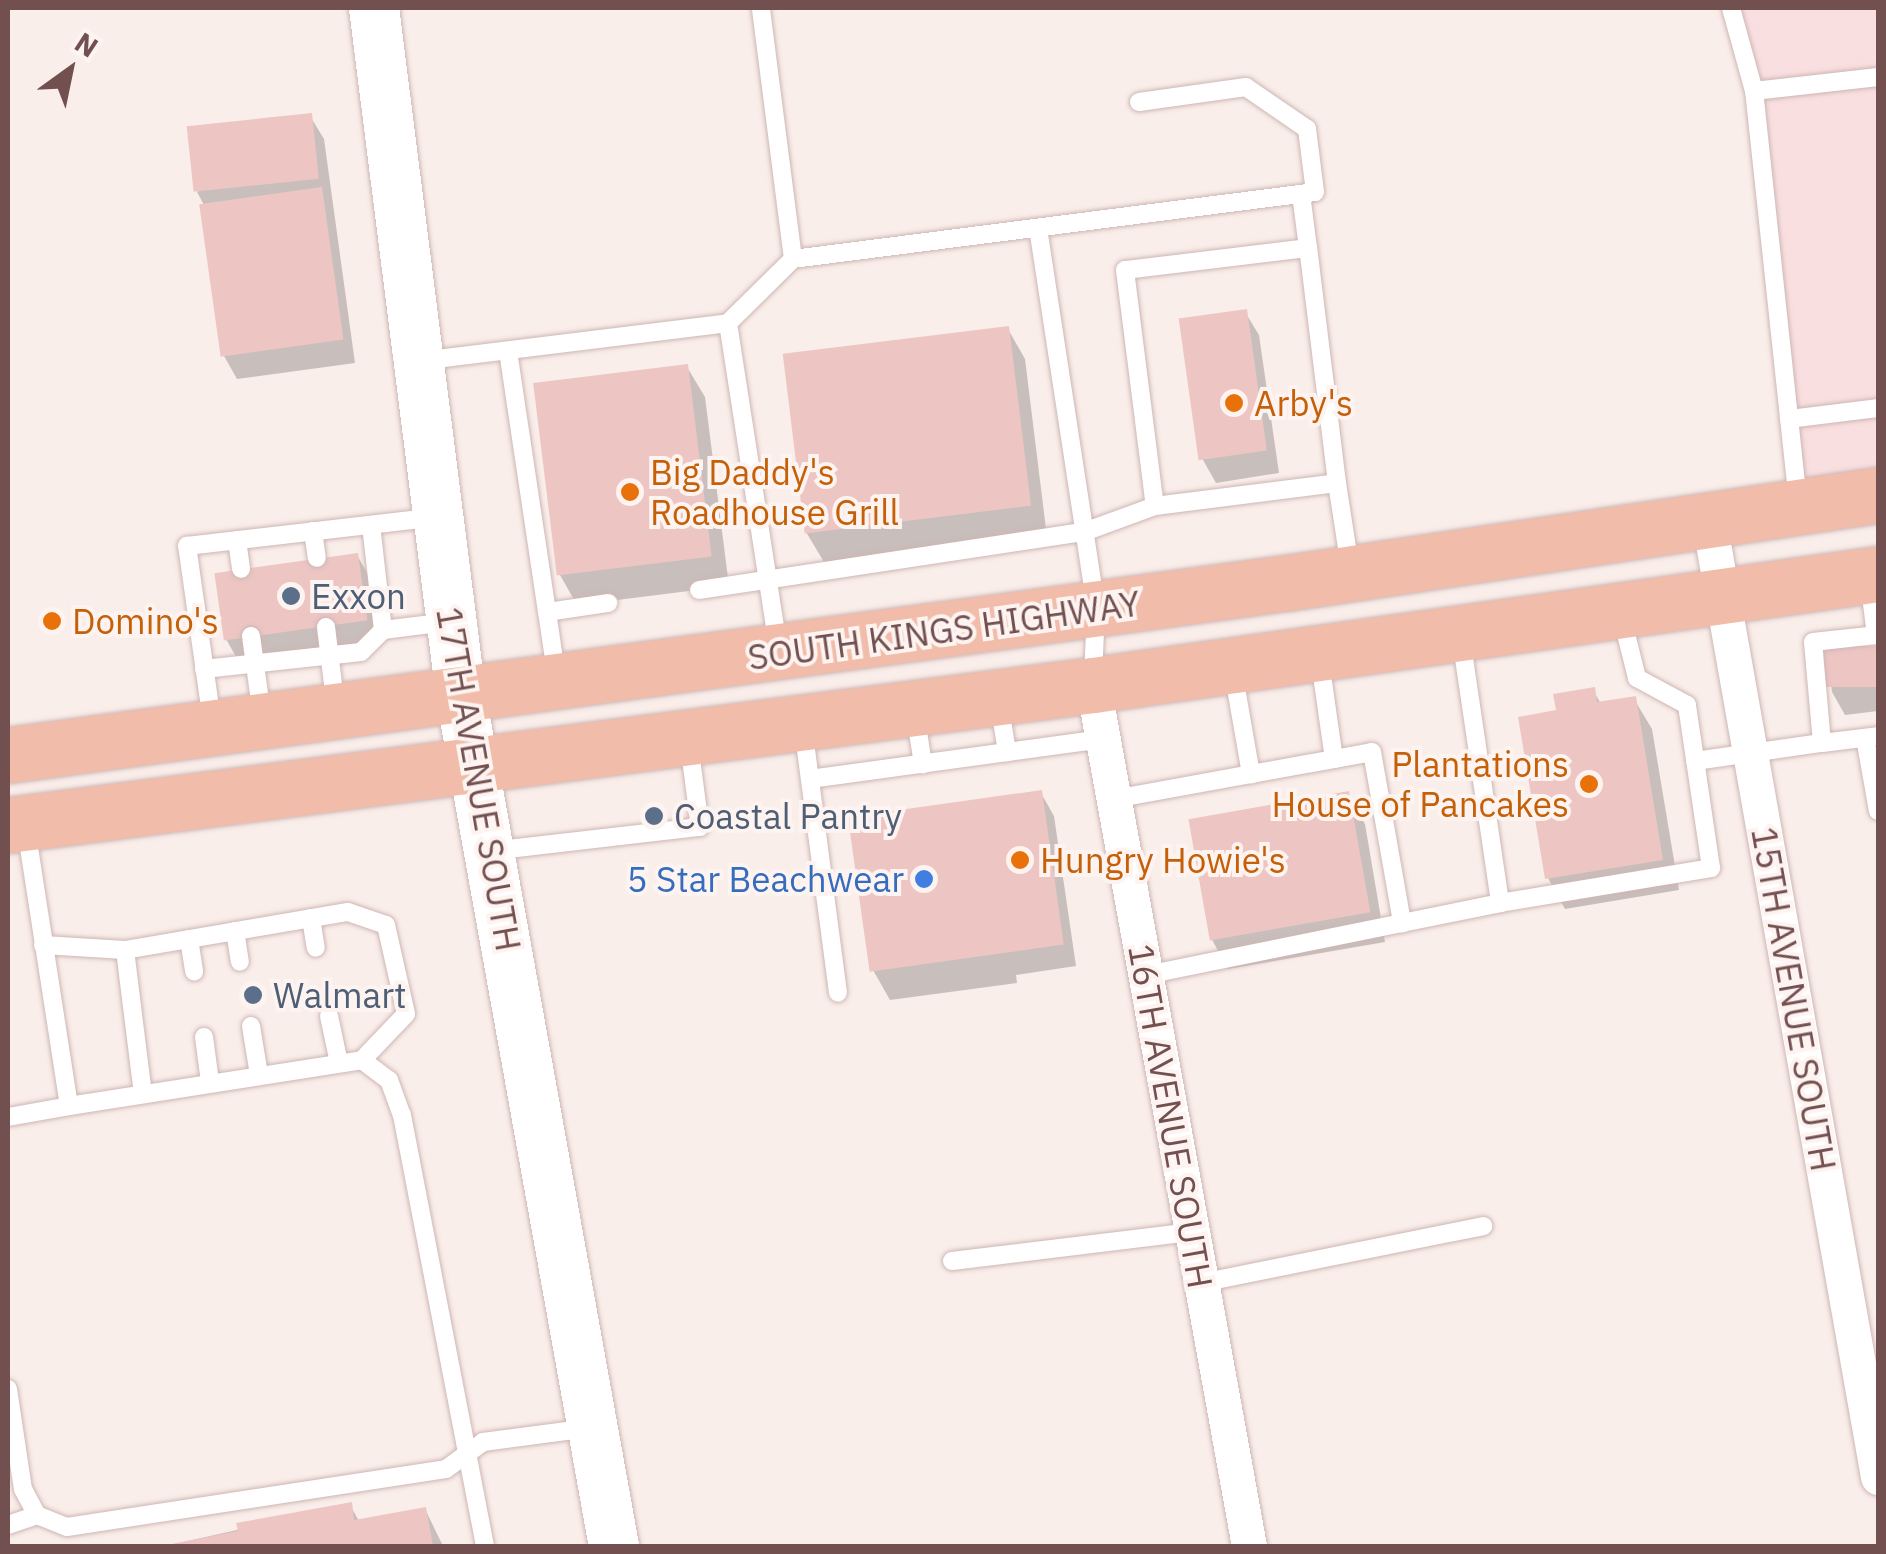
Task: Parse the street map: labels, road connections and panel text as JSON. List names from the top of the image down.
{
  "streets": {
    "main road": ["SOUTH KINGS HIGHWAY"],
    "street": ["17TH AVENUE SOUTH", "15TH AVENUE SOUTH", "16TH AVENUE SOUTH"]
  },
  "crossings": [
    ["SOUTH KINGS HIGHWAY", "17TH AVENUE SOUTH"],
    ["SOUTH KINGS HIGHWAY", "15TH AVENUE SOUTH"],
    ["SOUTH KINGS HIGHWAY", "16TH AVENUE SOUTH"]
  ],
  "places": [
    "Arby's",
    "Big Daddy's Roadhouse Grill",
    "Exxon",
    "Domino's",
    "Plantations House of Pancakes",
    "Coastal Pantry",
    "Hungry Howie's",
    "5 Star Beachwear",
    "Walmart"
  ],
  "north": "top right"
}
